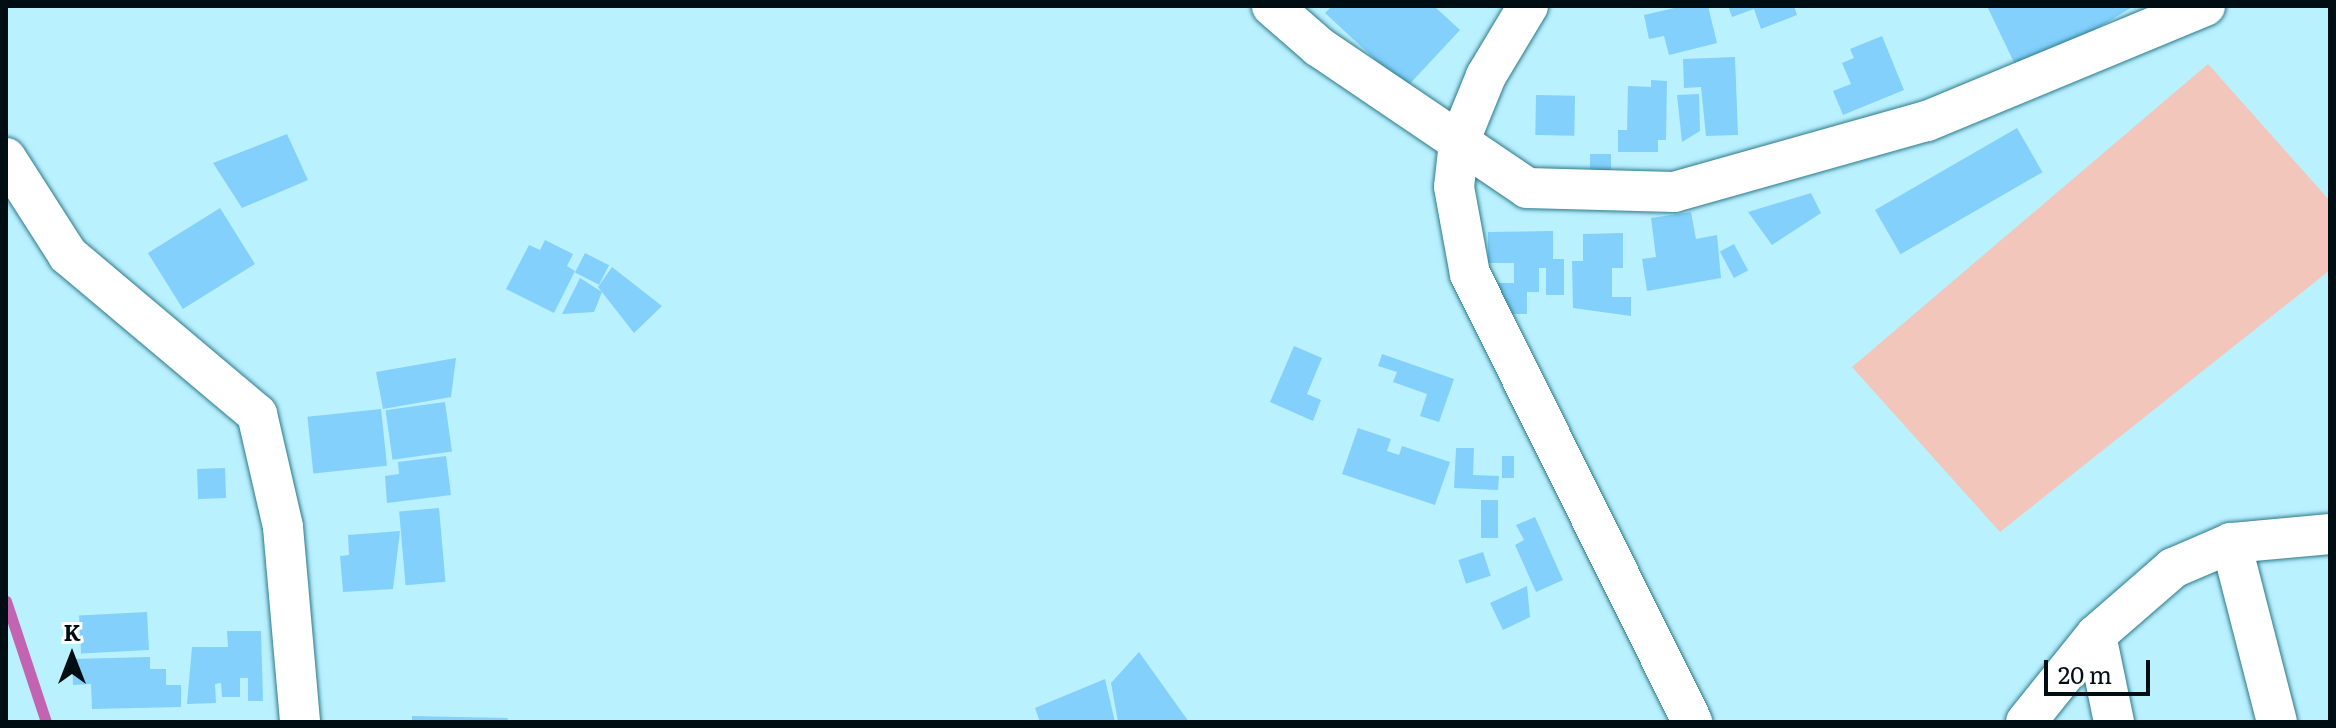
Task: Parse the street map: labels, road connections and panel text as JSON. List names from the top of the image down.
{
  "scale_bar": "20 m",
  "north": "top"
}
